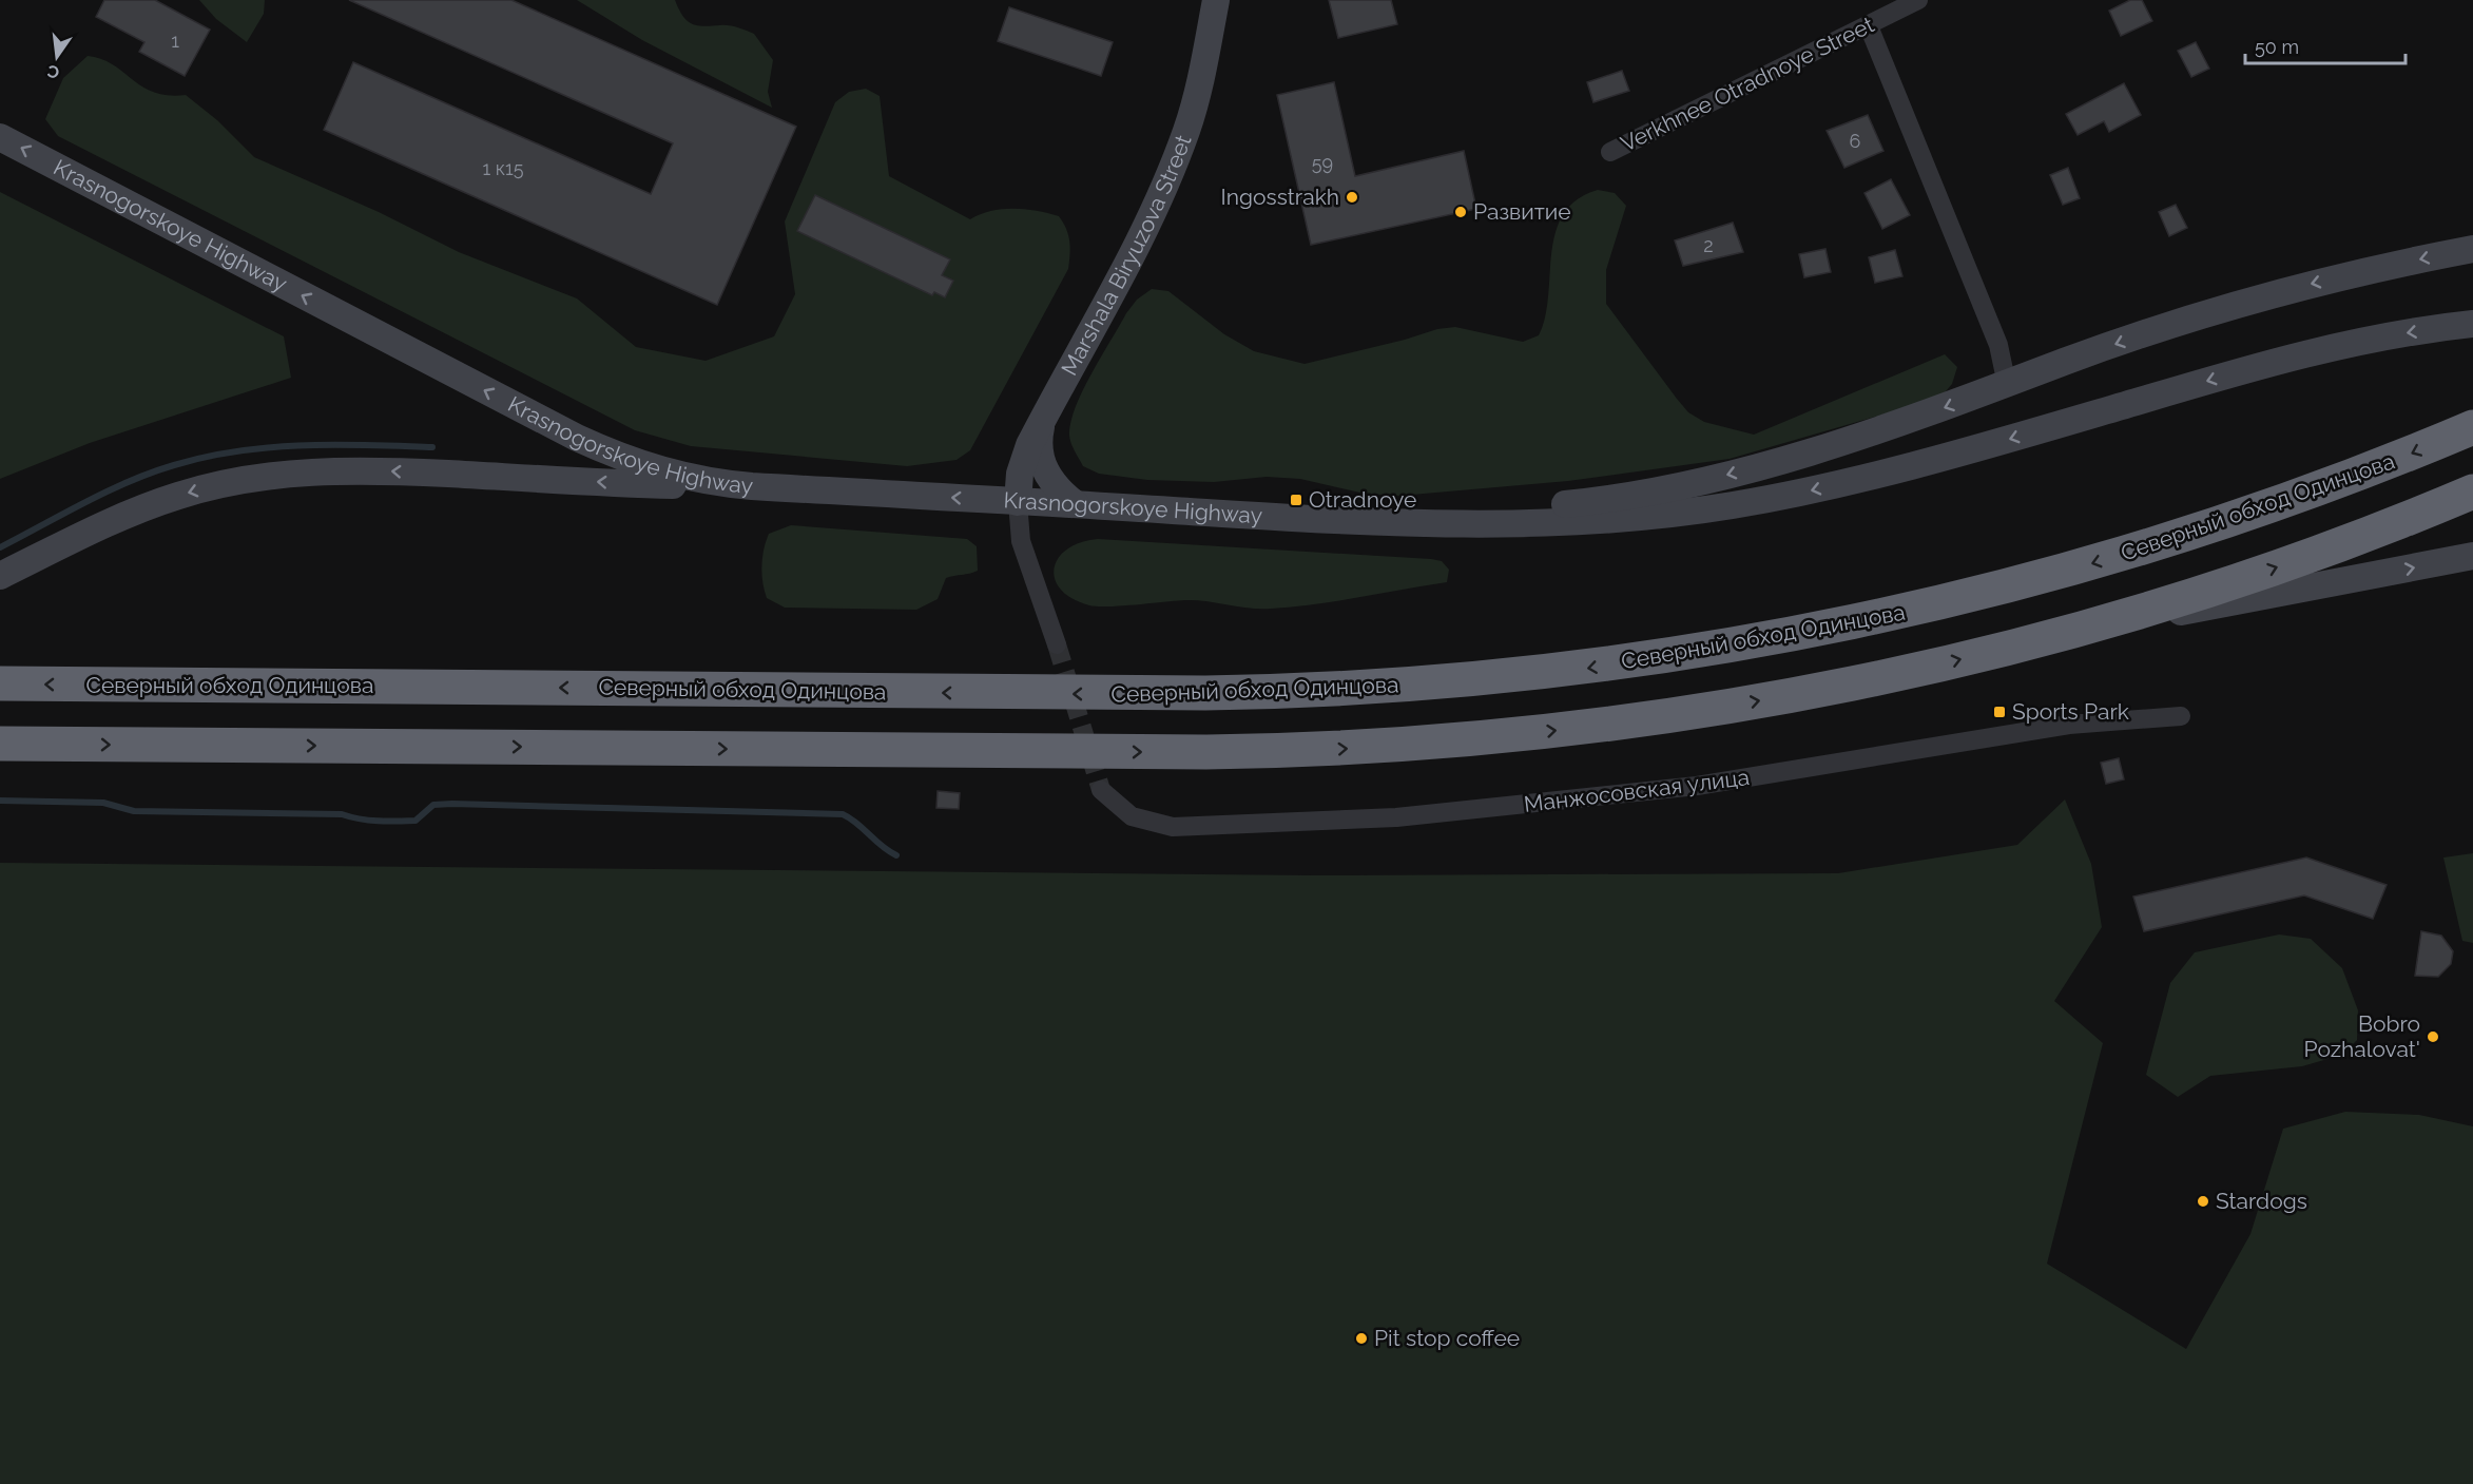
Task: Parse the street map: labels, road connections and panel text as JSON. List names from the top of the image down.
{
  "streets": {
    "highway": ["Северный обход Одинцова"],
    "main road": ["Krasnogorskoye Highway", "Marshala Biryuzova Street"],
    "street": ["Verkhnee Otradnoye Street", "Манжосовская улица"]
  },
  "crossings": [
    ["Krasnogorskoye Highway", "Marshala Biryuzova Street"]
  ],
  "one_way": ["Krasnogorskoye Highway"],
  "places": {
    "other": [
      "Ingosstrakh",
      "Развитие",
      "Bobro Pozhalovat'",
      "Stardogs",
      "Pit stop coffee"
    ],
    "transit": ["Otradnoye", "Sports Park"]
  },
  "house_numbers": [
    "1",
    "6",
    "59",
    "1 к15",
    "2"
  ],
  "scale_bar": "50 m",
  "north": "bottom"
}
